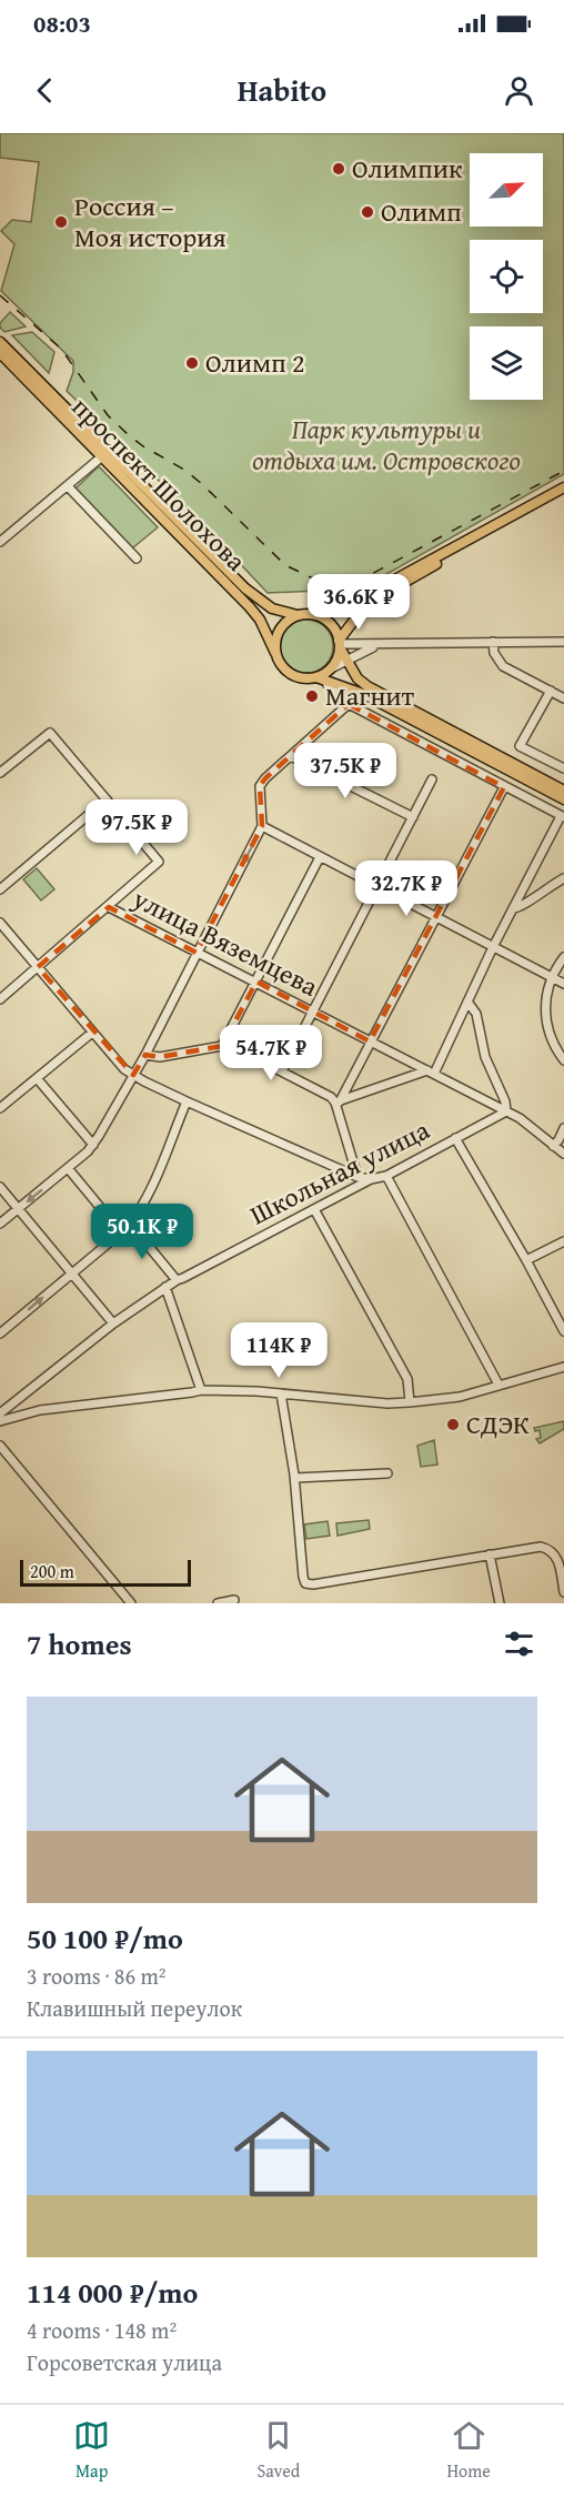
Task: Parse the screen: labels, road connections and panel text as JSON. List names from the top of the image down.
{
  "streets": {
    "main road": ["проспект Шолохова"],
    "street": ["улица Вяземцева", "Школьная улица"]
  },
  "crossings": [
    ["улица Вяземцева", "Школьная улица"]
  ],
  "parks": ["Парк культуры и отдыха им. Островского"],
  "places": [
    "Олимпик",
    "Олимп",
    "Россия – Моя история",
    "Олимп 2",
    "Магнит",
    "СДЭК"
  ],
  "scale_bar": "200 m",
  "north": "top right",
  "page": {
    "status": "08:03",
    "header": "Habito",
    "price": [
      "36.6K ₽",
      "37.5K ₽",
      "97.5K ₽",
      "32.7K ₽",
      "54.7K ₽",
      "50.1K ₽",
      "114K ₽"
    ],
    "scale": "200 m",
    "heading": "7 homes",
    "list": [
      {
        "name": "50 100 ₽/mo",
        "note": "3 rooms · 86 m² · Клавишный переулок"
      },
      {
        "name": "114 000 ₽/mo",
        "note": "4 rooms · 148 m² · Горсоветская улица"
      }
    ],
    "tabs": ["Map", "Saved", "Home"]
  }
}
